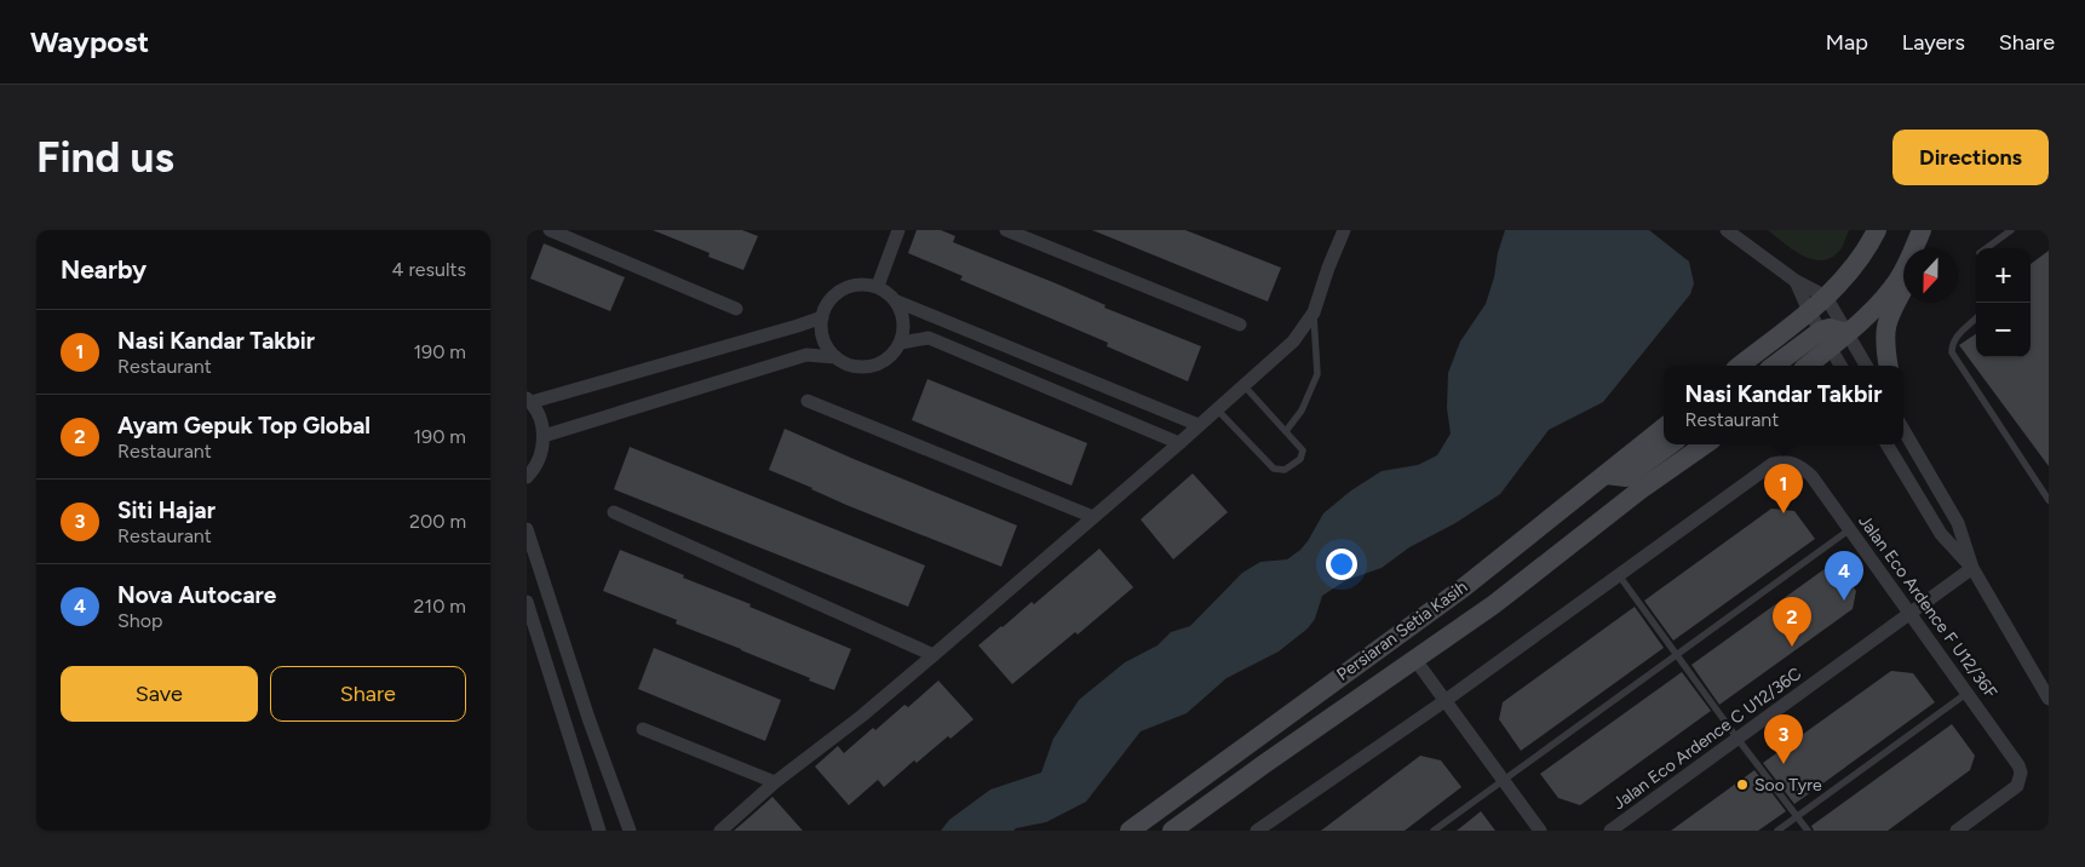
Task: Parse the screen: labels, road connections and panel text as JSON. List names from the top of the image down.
{
  "streets": {
    "street": ["Jalan Eco Ardence F U12/36F", "Persiaran Setia Kasih", "Jalan Eco Ardence C U12/36C"]
  },
  "crossings": [
    ["Jalan Eco Ardence F U12/36F", "Jalan Eco Ardence C U12/36C"]
  ],
  "places": ["Soo Tyre"],
  "north": "bottom",
  "page": {
    "header": "Waypost",
    "nav": ["Map", "Layers", "Share"],
    "buttons": [
      "Directions",
      ["Save", "Share"]
    ],
    "title": "Find us",
    "heading": ["Nearby", "4 results"],
    "map_buttons": ["+", "−"],
    "list": [
      {
        "mark": "1",
        "name": "Nasi Kandar Takbir",
        "note": "Restaurant",
        "value": "190 m"
      },
      {
        "mark": "2",
        "name": "Ayam Gepuk Top Global",
        "note": "Restaurant",
        "value": "190 m"
      },
      {
        "mark": "3",
        "name": "Siti Hajar",
        "note": "Restaurant",
        "value": "200 m"
      },
      {
        "mark": "4",
        "name": "Nova Autocare",
        "note": "Shop",
        "value": "210 m"
      }
    ],
    "popup": ["Nasi Kandar Takbir", "Restaurant"],
    "pins": [
      "1",
      "4",
      "2",
      "3"
    ]
  }
}
